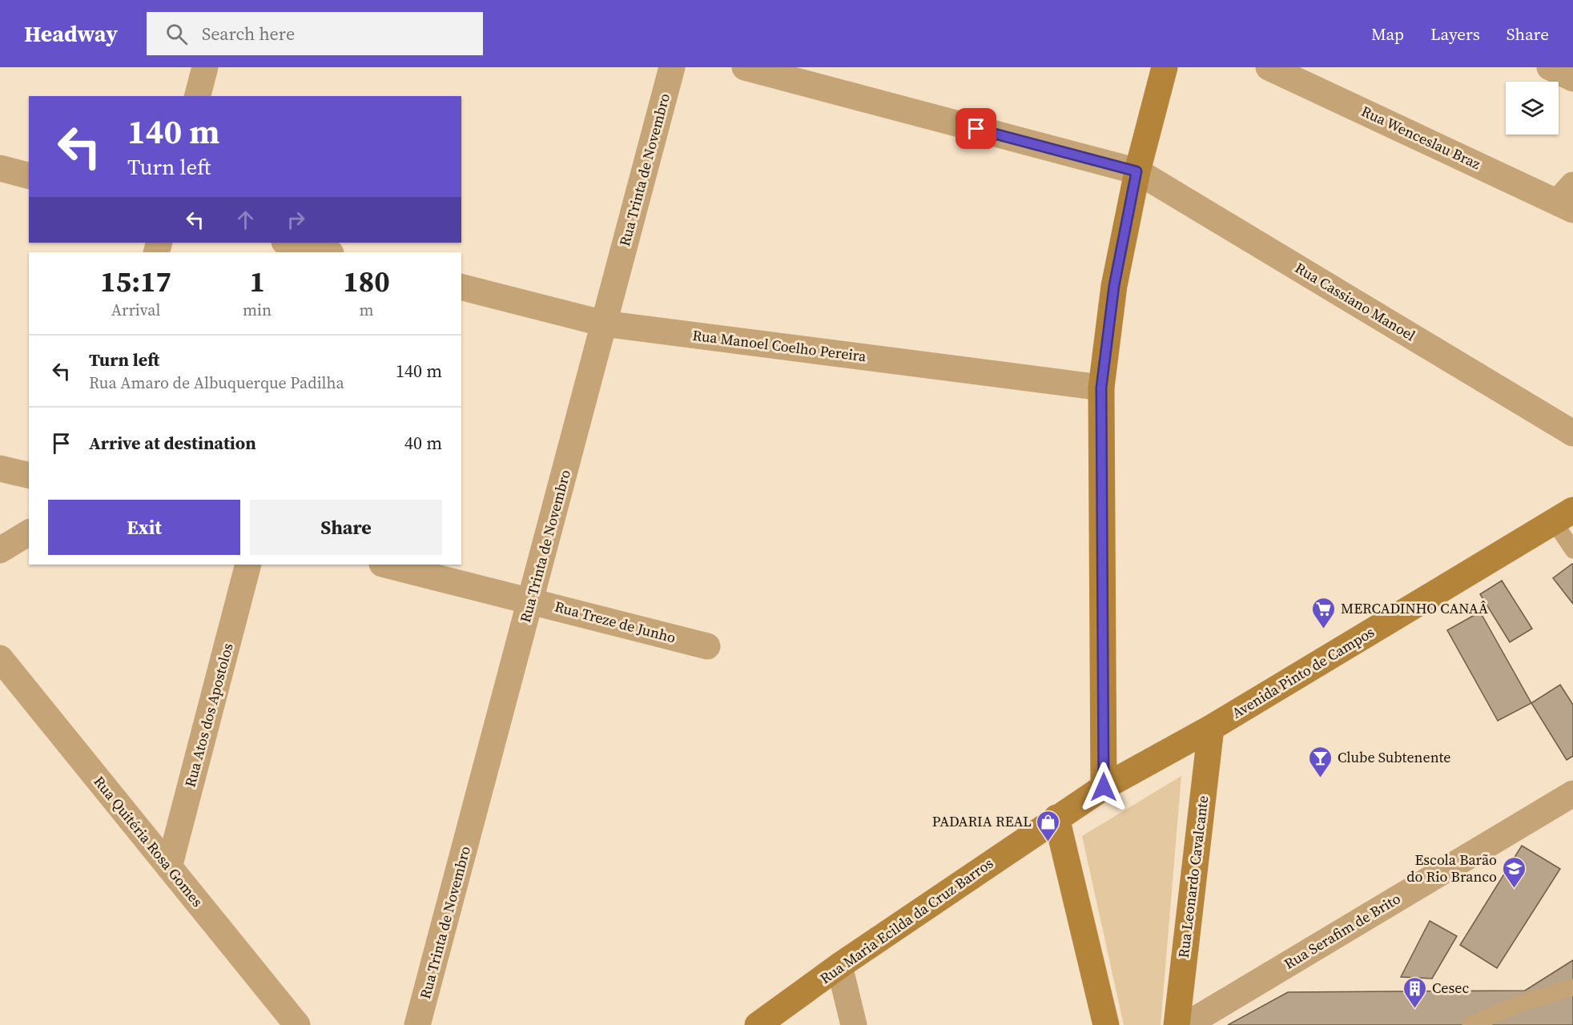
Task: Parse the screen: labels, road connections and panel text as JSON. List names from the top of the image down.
{
  "streets": {
    "street": [
      "Rua Wenceslau Braz",
      "Rua Trinta de Novembro",
      "Rua Cassiano Manoel",
      "Rua Manoel Coelho Pereira",
      "Rua Treze de Junho",
      "Avenida Pinto de Campos",
      "Rua Atos dos Apostolos",
      "Rua Quitéria Rosa Gomes",
      "Rua Leonardo Cavalcante",
      "Rua Maria Ecilda da Cruz Barros",
      "Rua Serafim de Brito"
    ]
  },
  "crossings": [
    ["Rua Trinta de Novembro", "Rua Manoel Coelho Pereira"],
    ["Rua Trinta de Novembro", "Rua Treze de Junho"],
    ["Avenida Pinto de Campos", "Rua Leonardo Cavalcante"],
    ["Avenida Pinto de Campos", "Rua Maria Ecilda da Cruz Barros"],
    ["Rua Atos dos Apostolos", "Rua Quitéria Rosa Gomes"]
  ],
  "places": {
    "supermarket": ["MERCADINHO CANAÂ"],
    "bar": ["Clube Subtenente"],
    "shop": ["PADARIA REAL"],
    "school or university": ["Escola Barão do Rio Branco"],
    "building": ["Cesec"]
  },
  "page": {
    "header": "Headway",
    "search": "Search here",
    "nav": ["Map", "Layers", "Share"],
    "turn": ["140 m", "Turn left"],
    "eta": [
      "15:17",
      "Arrival",
      "1",
      "min",
      "180",
      "m"
    ],
    "list": [
      {
        "name": "Turn left",
        "note": "Rua Amaro de Albuquerque Padilha",
        "value": "140 m"
      },
      {
        "name": "Arrive at destination",
        "value": "40 m"
      }
    ],
    "buttons": ["Exit", "Share"]
  }
}
